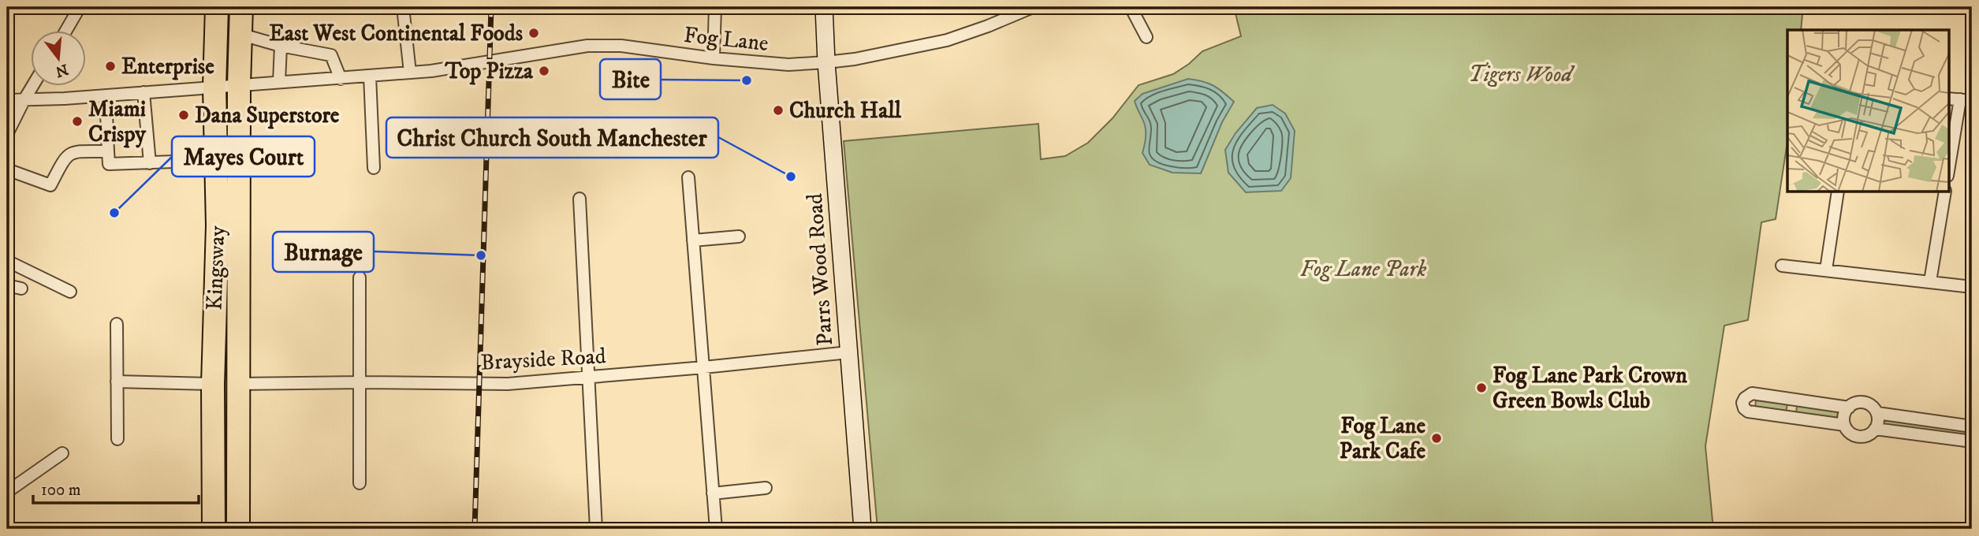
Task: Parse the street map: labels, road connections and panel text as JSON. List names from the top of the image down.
{
  "streets": {
    "highway": ["Kingsway"],
    "street": ["Fog Lane", "Parrs Wood Road", "Brayside Road"]
  },
  "crossings": [
    ["Fog Lane", "Kingsway"],
    ["Fog Lane", "Parrs Wood Road"],
    ["Kingsway", "Brayside Road"],
    ["Parrs Wood Road", "Brayside Road"]
  ],
  "parks": ["Tigers Wood", "Fog Lane Park"],
  "places": [
    "East West Continental Foods",
    "Enterprise",
    "Top Pizza",
    "Bite",
    "Church Hall",
    "Dana Superstore",
    "Miami Crispy",
    "Christ Church South Manchester",
    "Mayes Court",
    "Burnage",
    "Fog Lane Park Crown Green Bowls Club",
    "Fog Lane Park Cafe"
  ],
  "scale_bar": "100 m",
  "north": "bottom"
}
